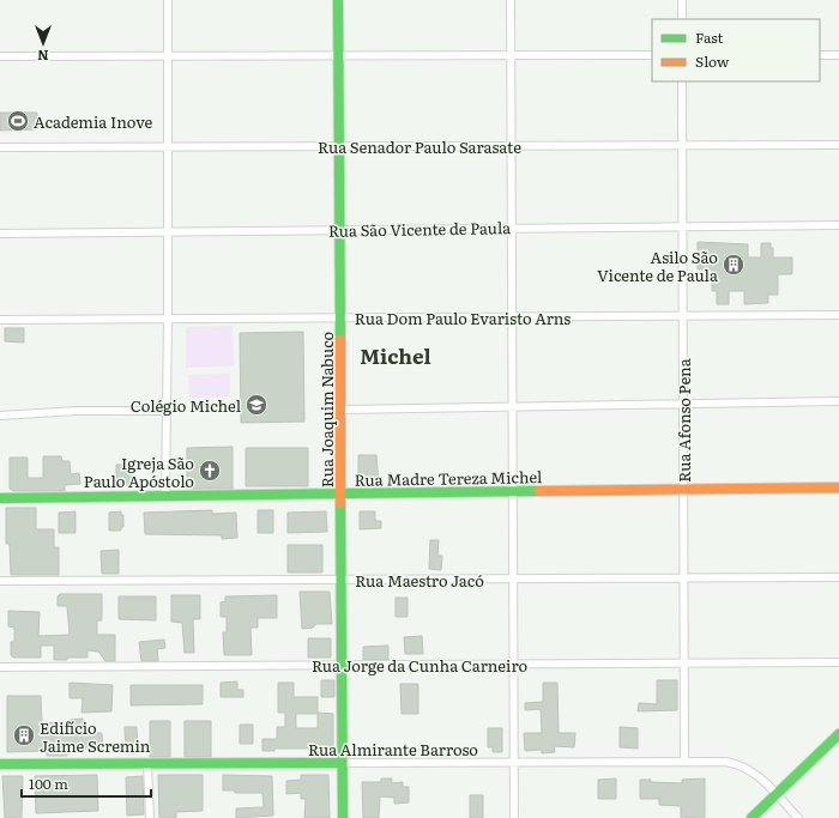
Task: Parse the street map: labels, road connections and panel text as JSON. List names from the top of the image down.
{
  "streets": {
    "main road": ["Rua Joaquim Nabuco", "Rua Madre Tereza Michel", "Rua Almirante Barroso"],
    "street": [
      "Rua Senador Paulo Sarasate",
      "Rua São Vicente de Paula",
      "Rua Dom Paulo Evaristo Arns",
      "Rua Afonso Pena",
      "Rua Maestro Jacó",
      "Rua Jorge da Cunha Carneiro"
    ]
  },
  "crossings": [
    ["Rua Senador Paulo Sarasate", "Rua Joaquim Nabuco"],
    ["Rua Senador Paulo Sarasate", "Rua Afonso Pena"],
    ["Rua São Vicente de Paula", "Rua Joaquim Nabuco"],
    ["Rua São Vicente de Paula", "Rua Afonso Pena"],
    ["Rua Dom Paulo Evaristo Arns", "Rua Joaquim Nabuco"],
    ["Rua Dom Paulo Evaristo Arns", "Rua Afonso Pena"],
    ["Rua Joaquim Nabuco", "Rua Madre Tereza Michel"],
    ["Rua Joaquim Nabuco", "Rua Maestro Jacó"],
    ["Rua Joaquim Nabuco", "Rua Jorge da Cunha Carneiro"],
    ["Rua Joaquim Nabuco", "Rua Almirante Barroso"],
    ["Rua Afonso Pena", "Rua Madre Tereza Michel"],
    ["Rua Afonso Pena", "Rua Maestro Jacó"],
    ["Rua Afonso Pena", "Rua Jorge da Cunha Carneiro"],
    ["Rua Afonso Pena", "Rua Almirante Barroso"]
  ],
  "districts": ["Michel"],
  "places": {
    "sports": ["Academia Inove"],
    "building": ["Asilo São Vicente de Paula", "Edifício Jaime Scremin"],
    "school or university": ["Colégio Michel"],
    "church": ["Igreja São Paulo Apóstolo"]
  },
  "legend": ["Fast", "Slow"],
  "scale_bar": "100 m",
  "north": "bottom"
}
